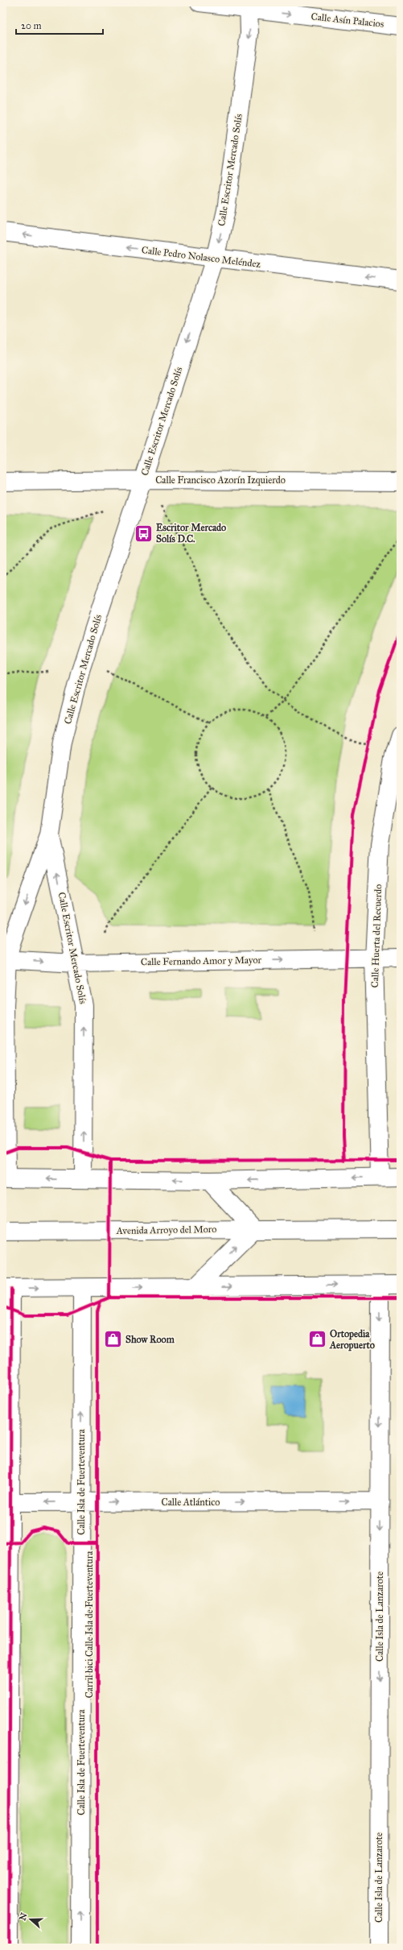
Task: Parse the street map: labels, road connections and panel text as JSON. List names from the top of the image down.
{
  "streets": {
    "street": [
      "Calle Asín Palacios",
      "Calle Escritor Mercado Solís",
      "Calle Pedro Nolasco Meléndez",
      "Calle Francisco Azorín Izquierdo",
      "Calle Huerta del Recuerdo",
      "Calle Fernando Amor y Mayor",
      "Avenida Arroyo del Moro",
      "Calle Isla de Fuerteventura",
      "Calle Atlántico",
      "Calle Isla de Lanzarote"
    ],
    "cycle path": ["Carril bici Calle Isla de Fuerteventura"]
  },
  "crossings": [
    ["Calle Asín Palacios", "Calle Escritor Mercado Solís"],
    ["Calle Escritor Mercado Solís", "Calle Pedro Nolasco Meléndez"],
    ["Calle Escritor Mercado Solís", "Calle Francisco Azorín Izquierdo"],
    ["Calle Escritor Mercado Solís", "Calle Fernando Amor y Mayor"],
    ["Calle Huerta del Recuerdo", "Calle Fernando Amor y Mayor"],
    ["Calle Isla de Fuerteventura", "Calle Atlántico"],
    ["Calle Atlántico", "Calle Isla de Lanzarote"]
  ],
  "one_way": [
    "Calle Asín Palacios",
    "Calle Pedro Nolasco Meléndez",
    "Calle Fernando Amor y Mayor",
    "Calle Isla de Lanzarote"
  ],
  "places": {
    "bus stop": ["Escritor Mercado Solís D.C."],
    "shop": ["Show Room", "Ortopedia Aeropuerto"]
  },
  "scale_bar": "20 m",
  "north": "left"
}
